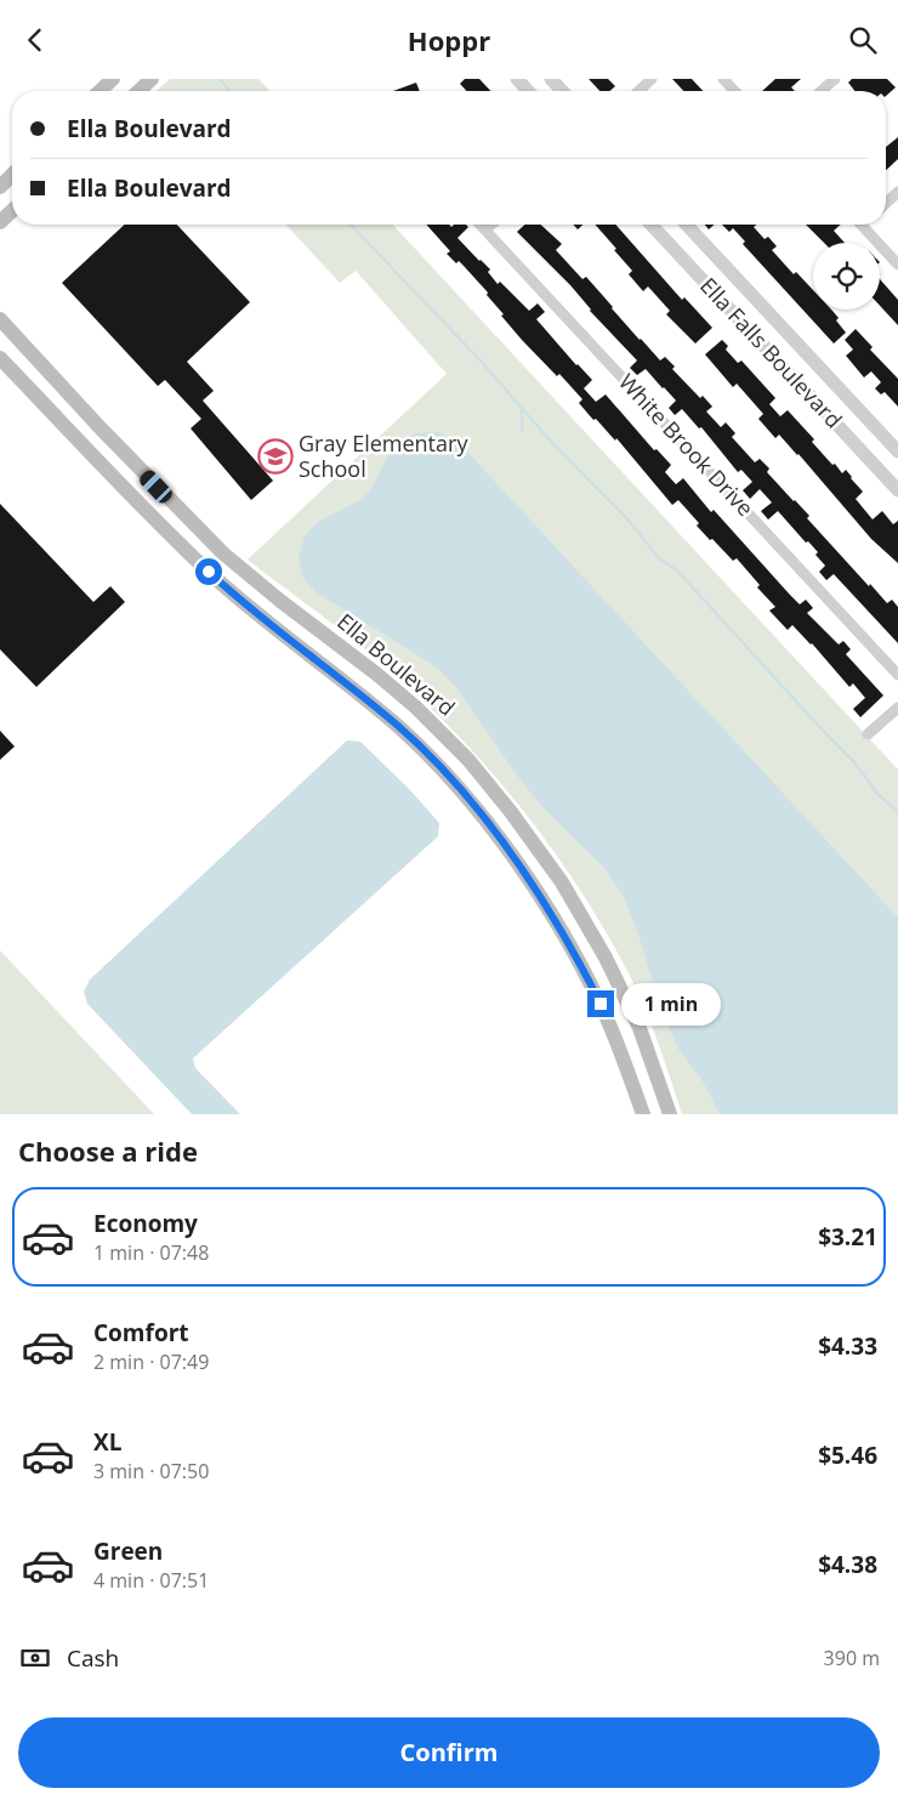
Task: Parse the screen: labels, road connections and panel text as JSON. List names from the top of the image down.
{
  "streets": {
    "main road": ["Ella Boulevard"],
    "street": ["Ella Falls Boulevard", "White Brook Drive"]
  },
  "places": {
    "school or university": ["Gray Elementary School"]
  },
  "page": {
    "header": "Hoppr",
    "banner": ["Ella Boulevard", "Ella Boulevard"],
    "bubble": "1 min",
    "heading": "Choose a ride",
    "list": [
      {
        "name": "Economy",
        "note": "1 min · 07:48",
        "value": "$3.21"
      },
      {
        "name": "Comfort",
        "note": "2 min · 07:49",
        "value": "$4.33"
      },
      {
        "name": "XL",
        "note": "3 min · 07:50",
        "value": "$5.46"
      },
      {
        "name": "Green",
        "note": "4 min · 07:51",
        "value": "$4.38"
      }
    ],
    "pay": ["Cash", "390 m"],
    "buttons": "Confirm"
  }
}
